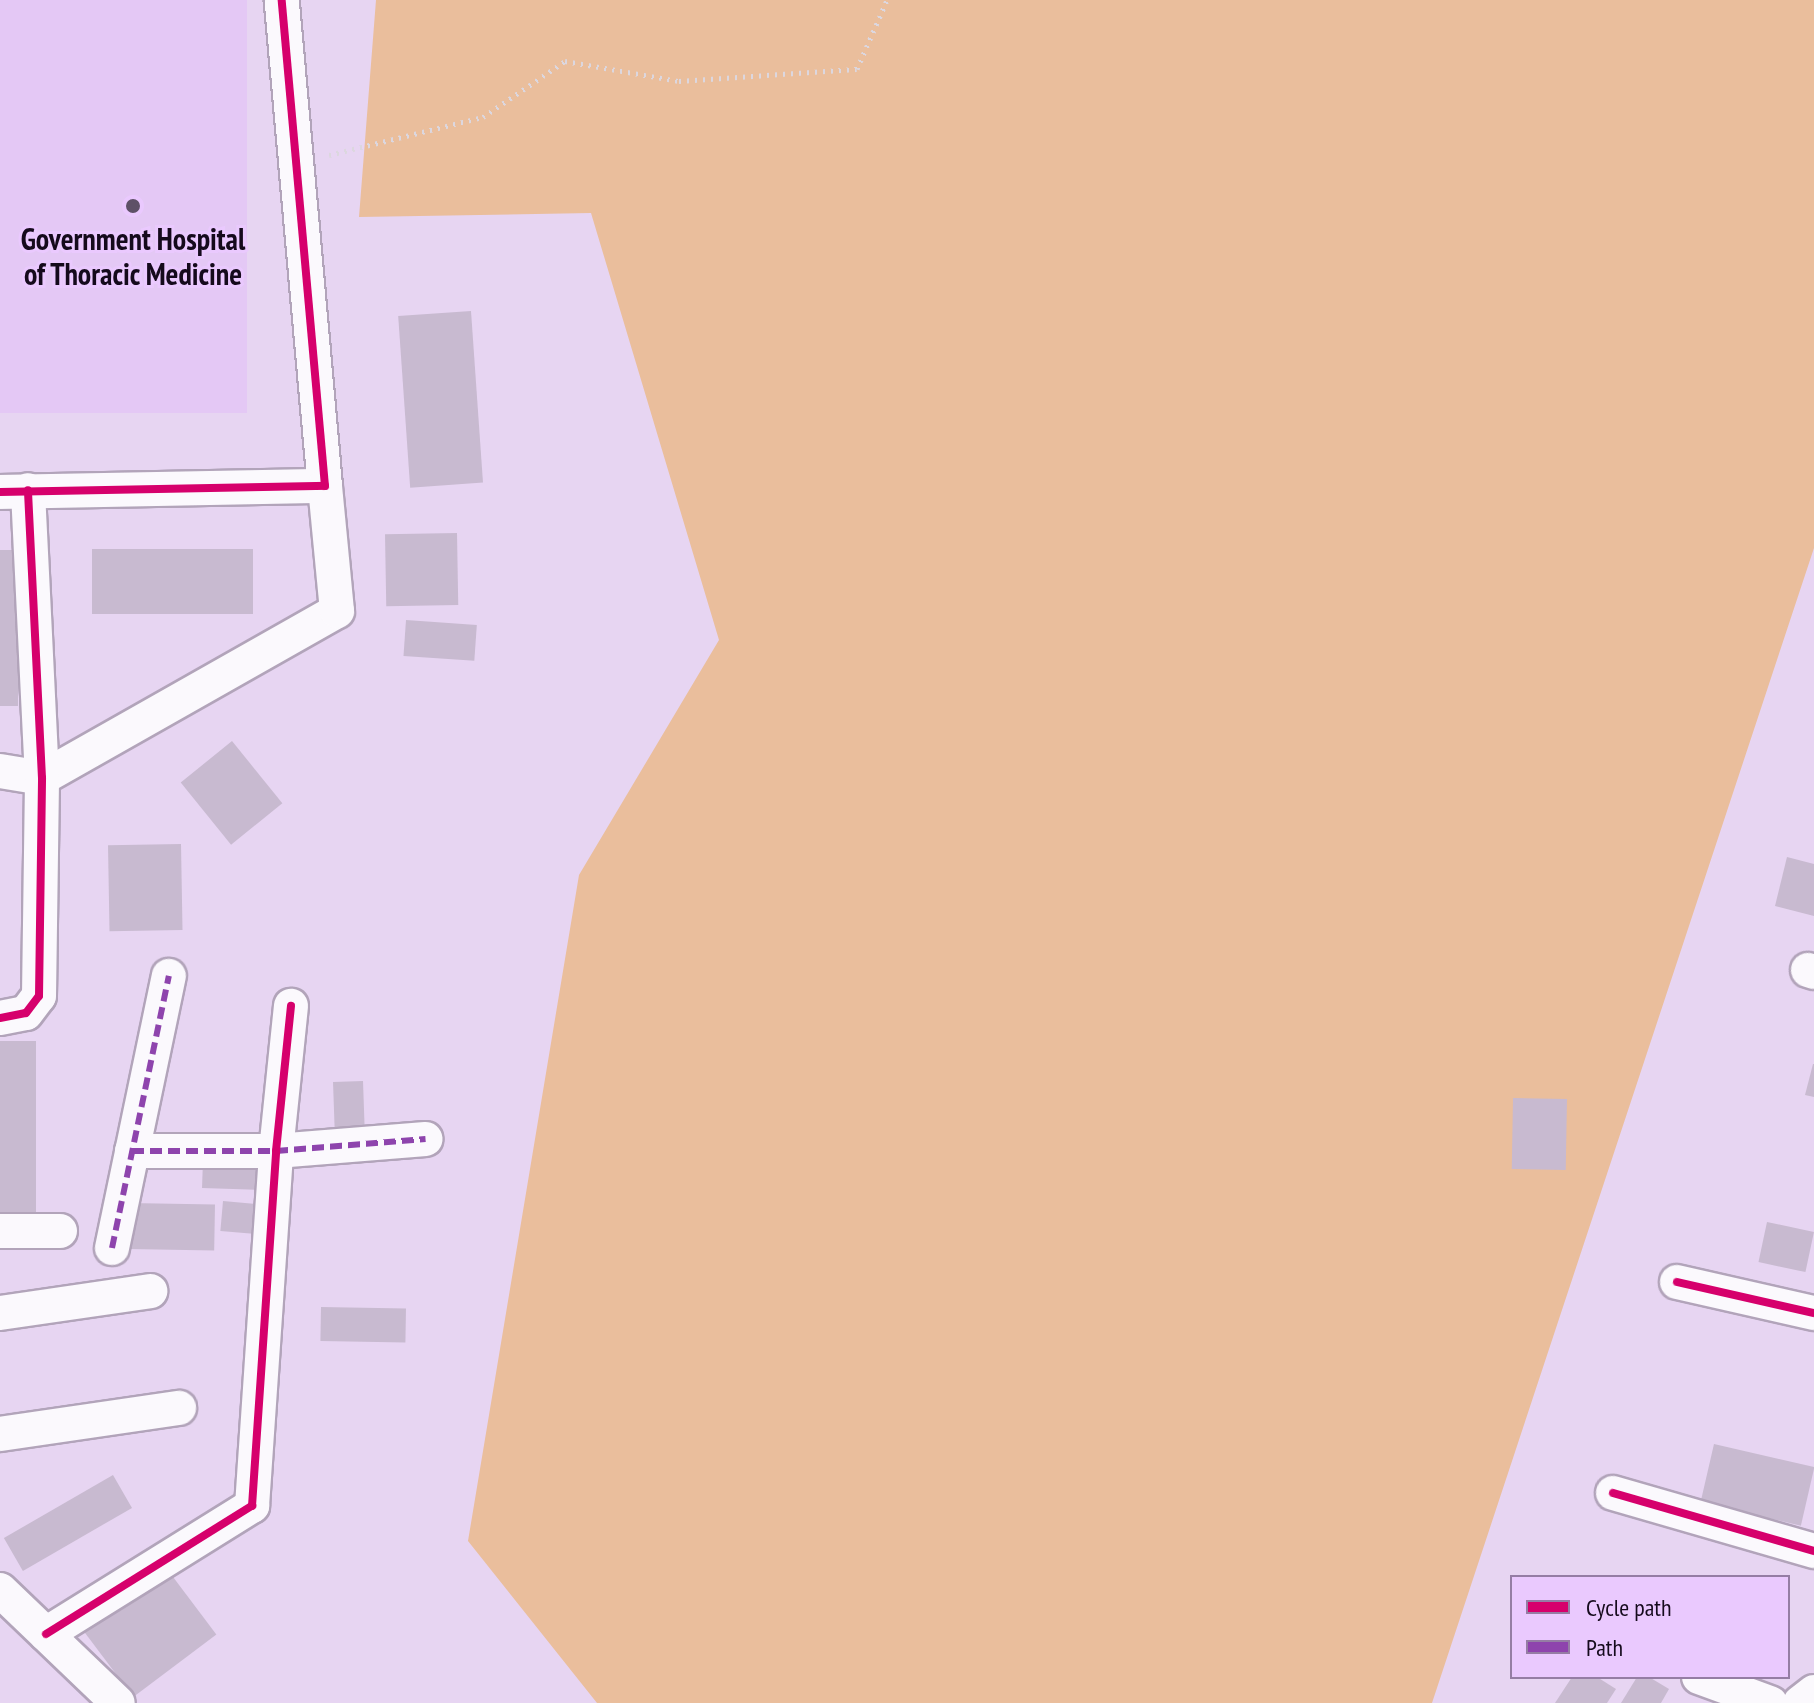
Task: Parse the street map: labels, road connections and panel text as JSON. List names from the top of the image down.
{
  "places": ["Government Hospital of Thoracic Medicine"],
  "legend": ["Cycle path", "Path"]
}
